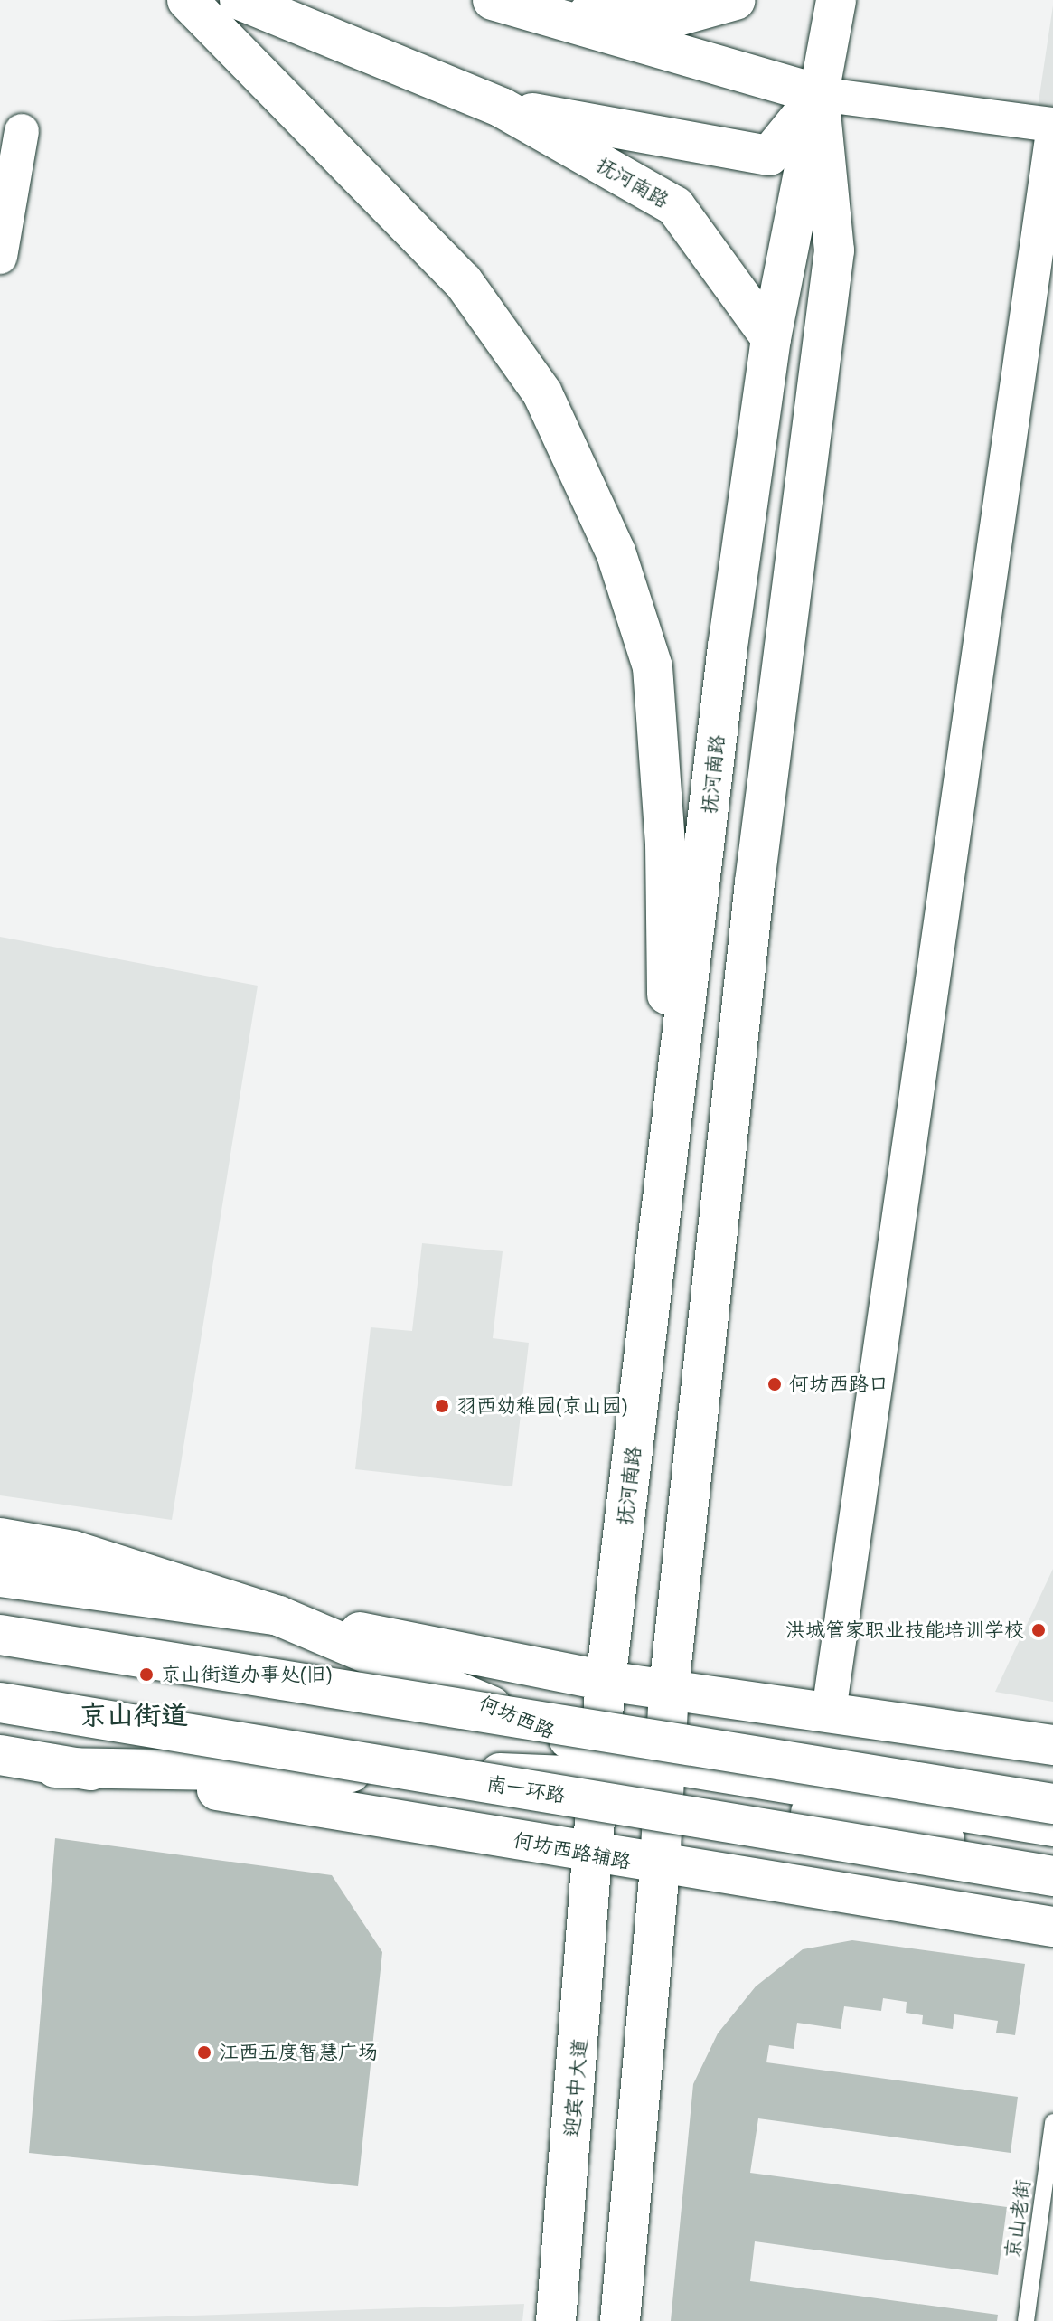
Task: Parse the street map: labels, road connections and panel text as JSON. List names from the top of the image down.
{
  "streets": {
    "main road": [
      "抚河南路",
      "何坊西路",
      "南一环路",
      "何坊西路辅路",
      "迎宾中大道"
    ],
    "lane": ["京山老街"]
  },
  "crossings": [
    ["抚河南路", "何坊西路"],
    ["抚河南路", "何坊西路辅路"],
    ["抚河南路", "迎宾中大道"],
    ["何坊西路", "何坊西路辅路"],
    ["何坊西路辅路", "迎宾中大道"]
  ],
  "districts": ["京山街道"],
  "places": [
    "何坊西路口",
    "羽西幼稚园(京山园)",
    "洪城管家职业技能培训学校",
    "京山街道办事处(旧)",
    "江西五度智慧广场"
  ]
}
